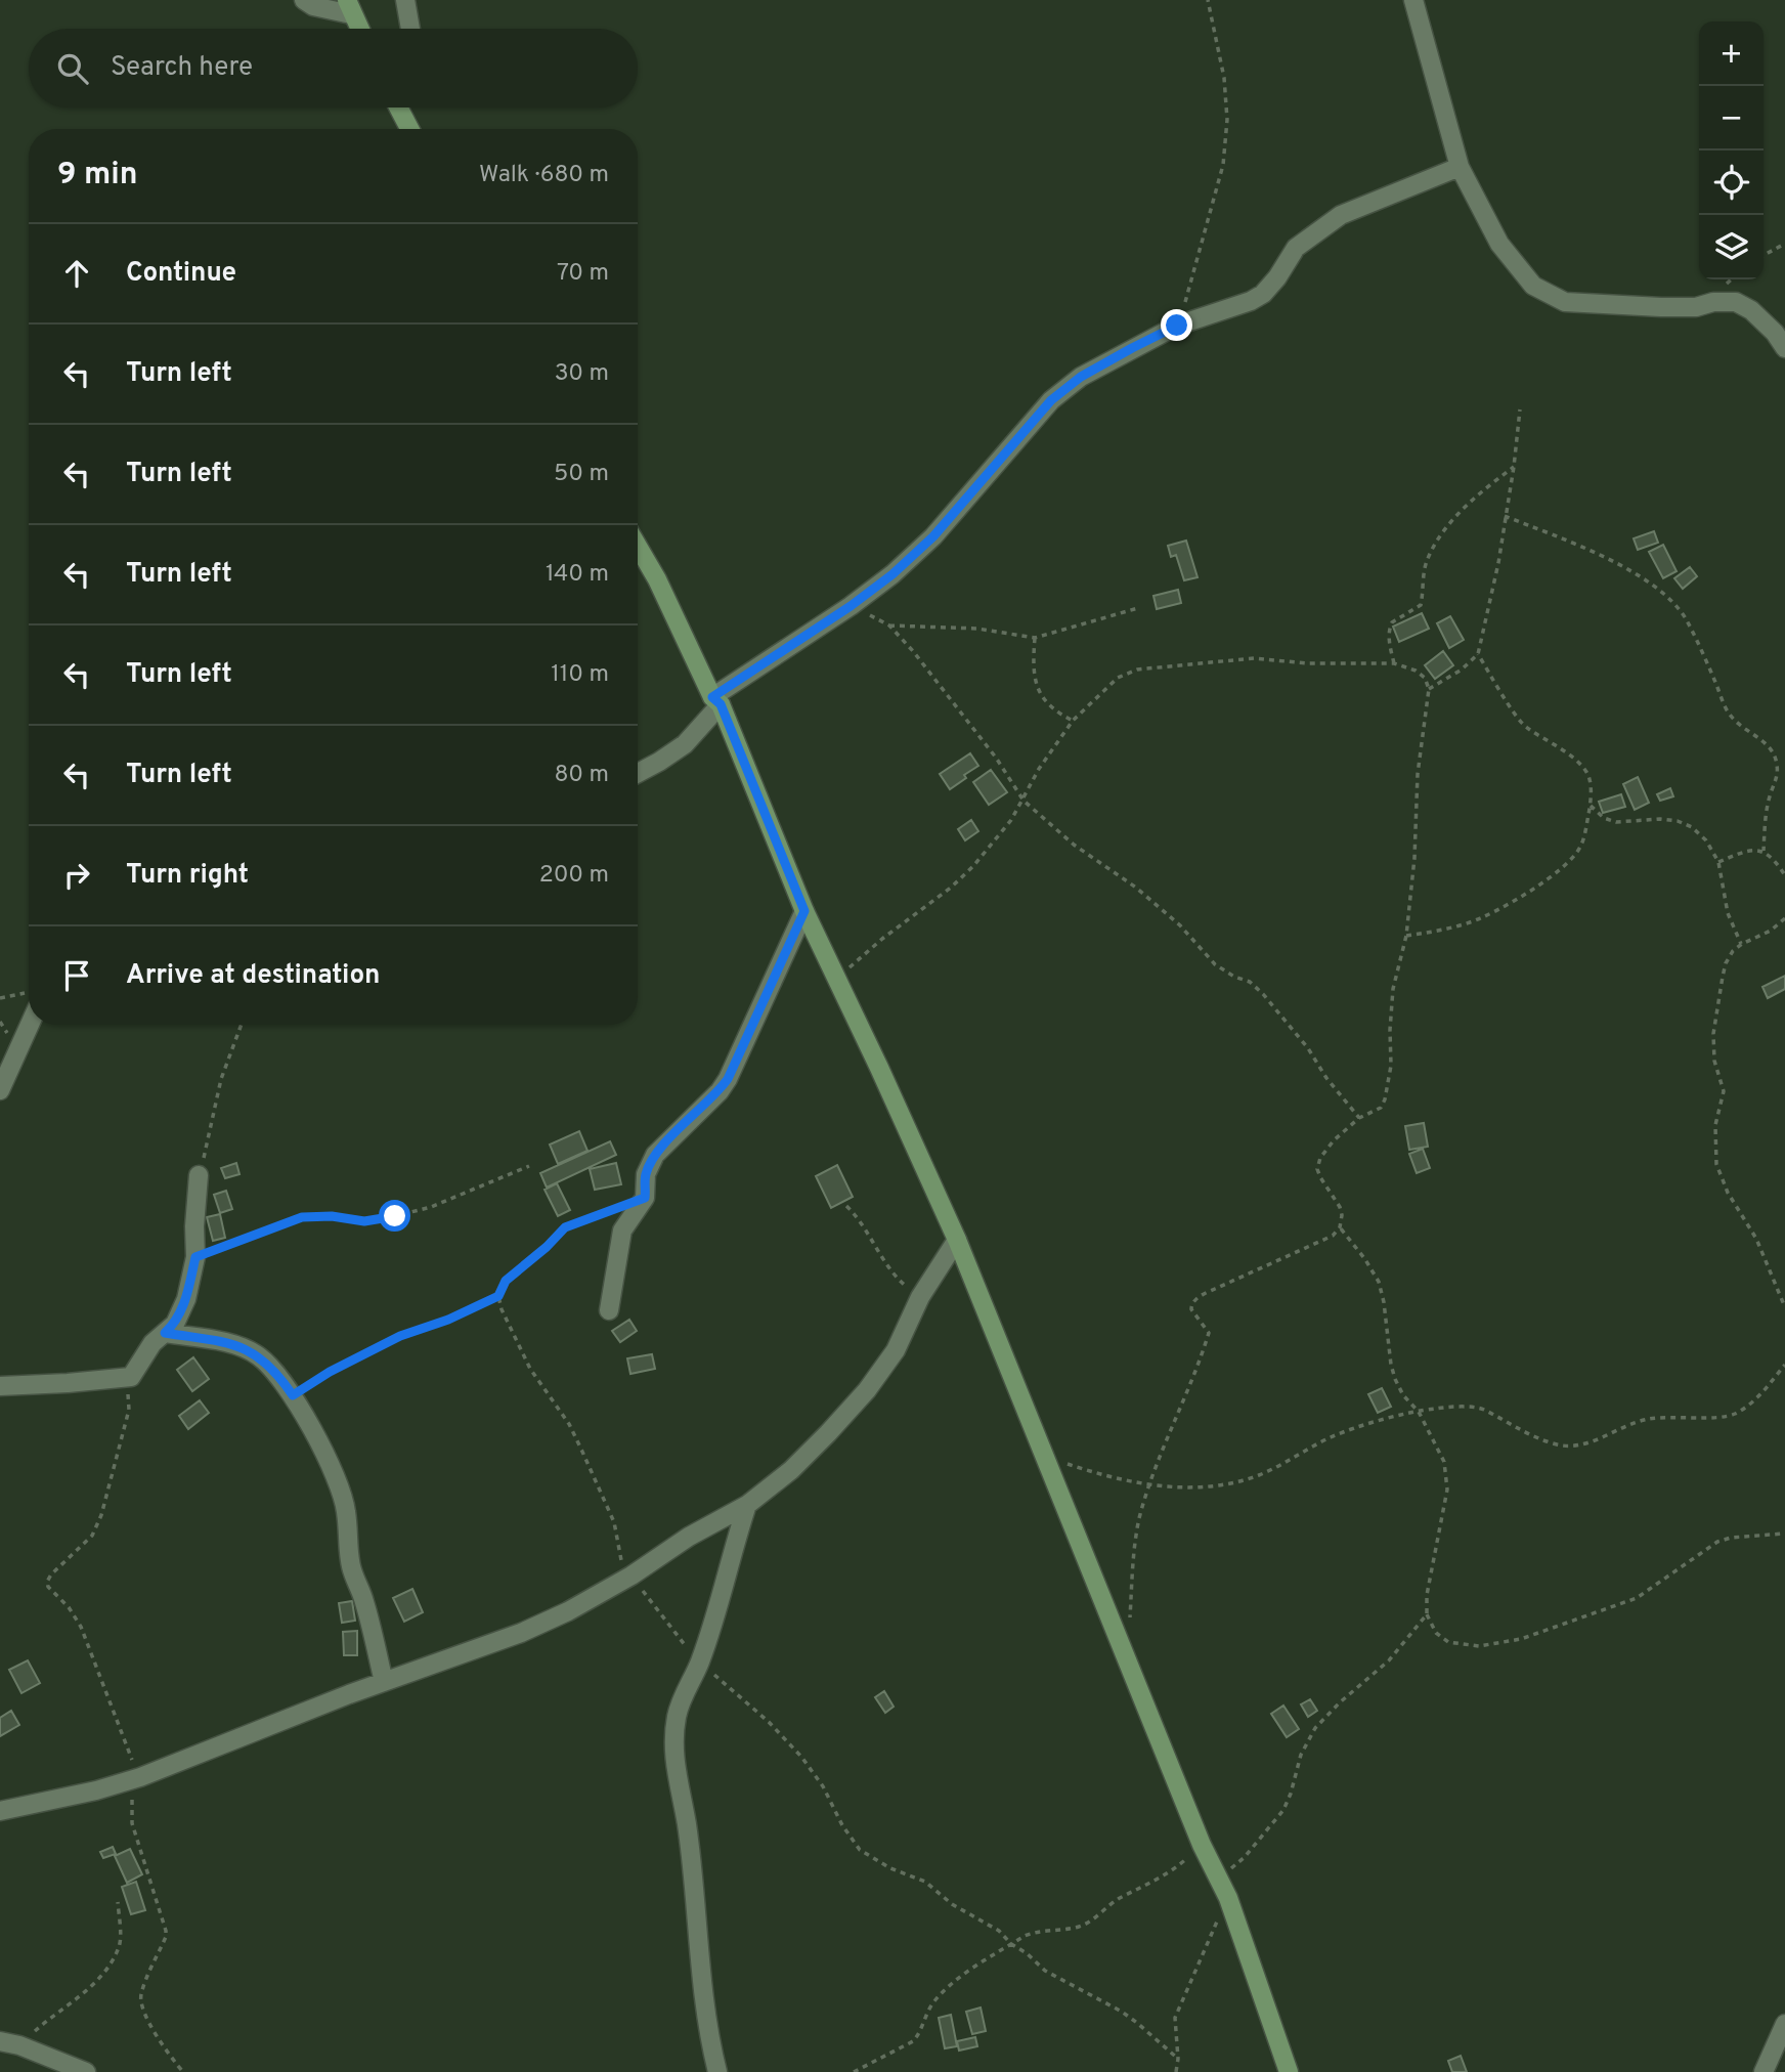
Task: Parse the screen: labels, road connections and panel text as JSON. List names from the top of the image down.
{
  "page": {
    "map_buttons": ["+", "−"],
    "search": "Search here",
    "heading": ["9 min", "Walk · 680 m"],
    "list": [
      ["Continue", "70 m"],
      ["Turn left", "30 m"],
      ["Turn left", "50 m"],
      ["Turn left", "140 m"],
      ["Turn left", "110 m"],
      ["Turn left", "80 m"],
      ["Turn right", "200 m"],
      "Arrive at destination"
    ]
  }
}
